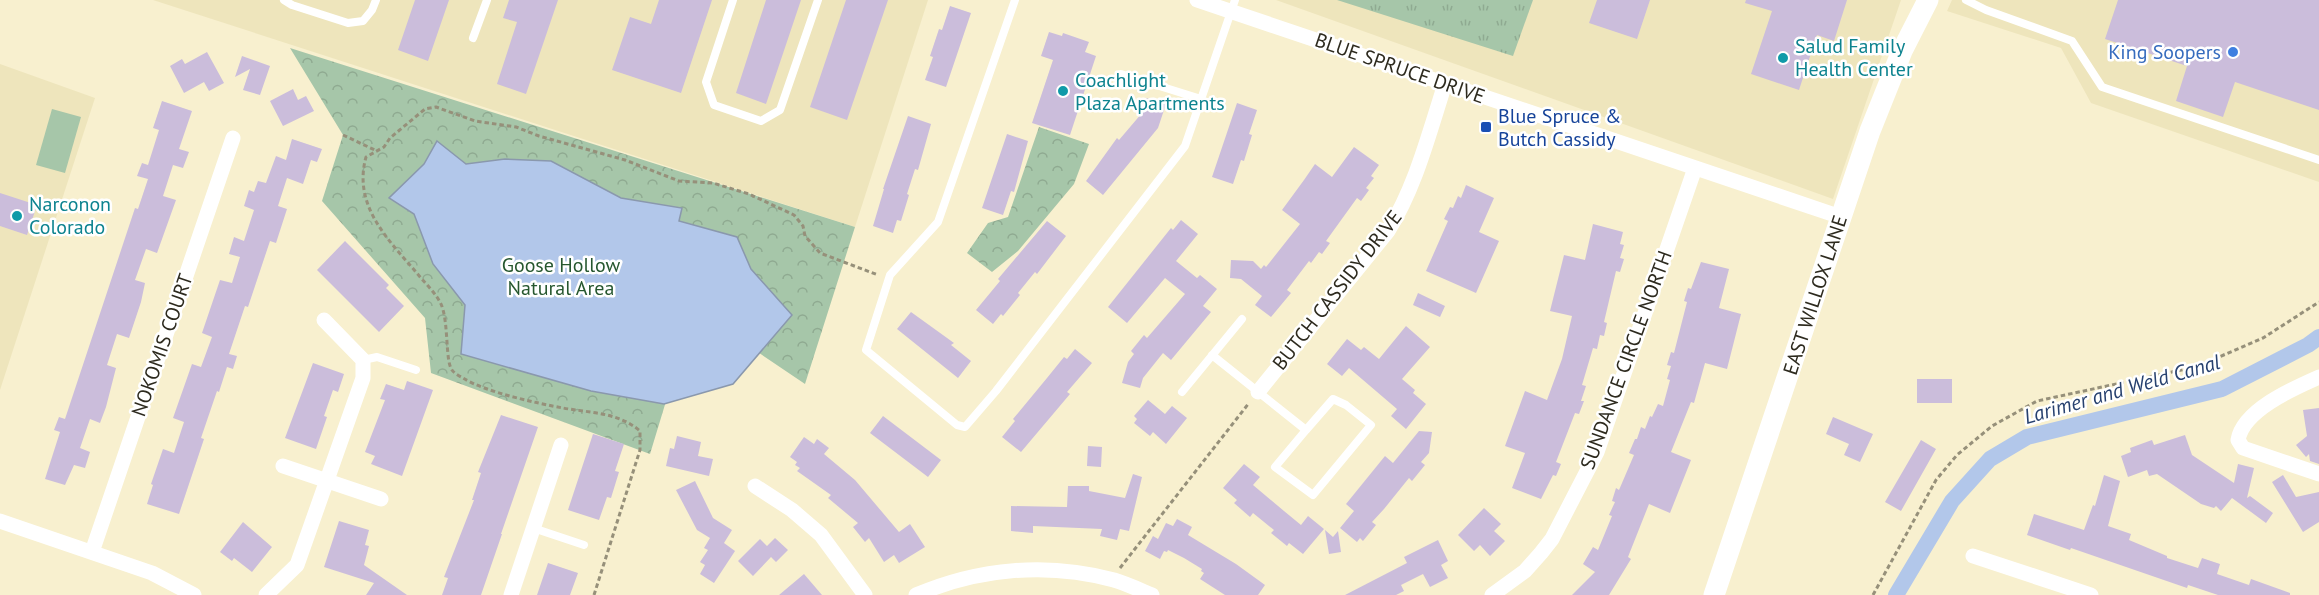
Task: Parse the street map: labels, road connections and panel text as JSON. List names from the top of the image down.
{
  "streets": {
    "main road": ["EAST WILLOX LANE"],
    "street": [
      "BLUE SPRUCE DRIVE",
      "BUTCH CASSIDY DRIVE",
      "NOKOMIS COURT",
      "SUNDANCE CIRCLE NORTH"
    ]
  },
  "crossings": [
    ["BLUE SPRUCE DRIVE", "BUTCH CASSIDY DRIVE"],
    ["BLUE SPRUCE DRIVE", "EAST WILLOX LANE"],
    ["BLUE SPRUCE DRIVE", "SUNDANCE CIRCLE NORTH"]
  ],
  "water": ["Larimer and Weld Canal"],
  "parks": ["Goose Hollow Natural Area"],
  "places": {
    "other": [
      "King Soopers",
      "Salud Family Health Center",
      "Coachlight Plaza Apartments",
      "Narconon Colorado"
    ],
    "transit": ["Blue Spruce & Butch Cassidy"]
  }
}
